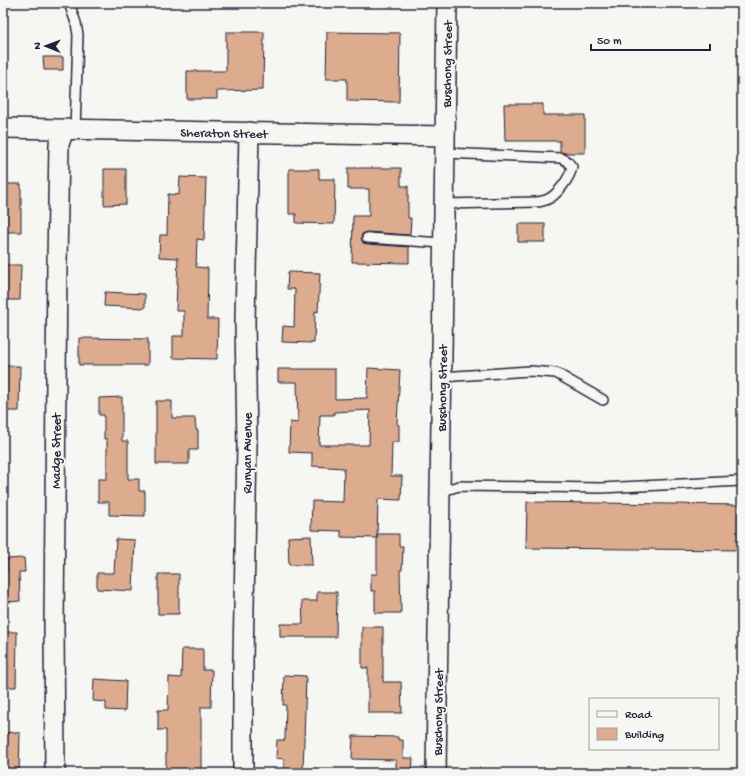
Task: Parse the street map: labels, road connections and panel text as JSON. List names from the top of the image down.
{
  "streets": {
    "street": [
      "Buschong Street",
      "Sheraton Street",
      "Madge Street",
      "Runyan Avenue"
    ]
  },
  "crossings": [
    ["Buschong Street", "Sheraton Street"],
    ["Sheraton Street", "Madge Street"],
    ["Sheraton Street", "Runyan Avenue"]
  ],
  "legend": ["Road", "Building"],
  "scale_bar": "50 m",
  "north": "left"
}
